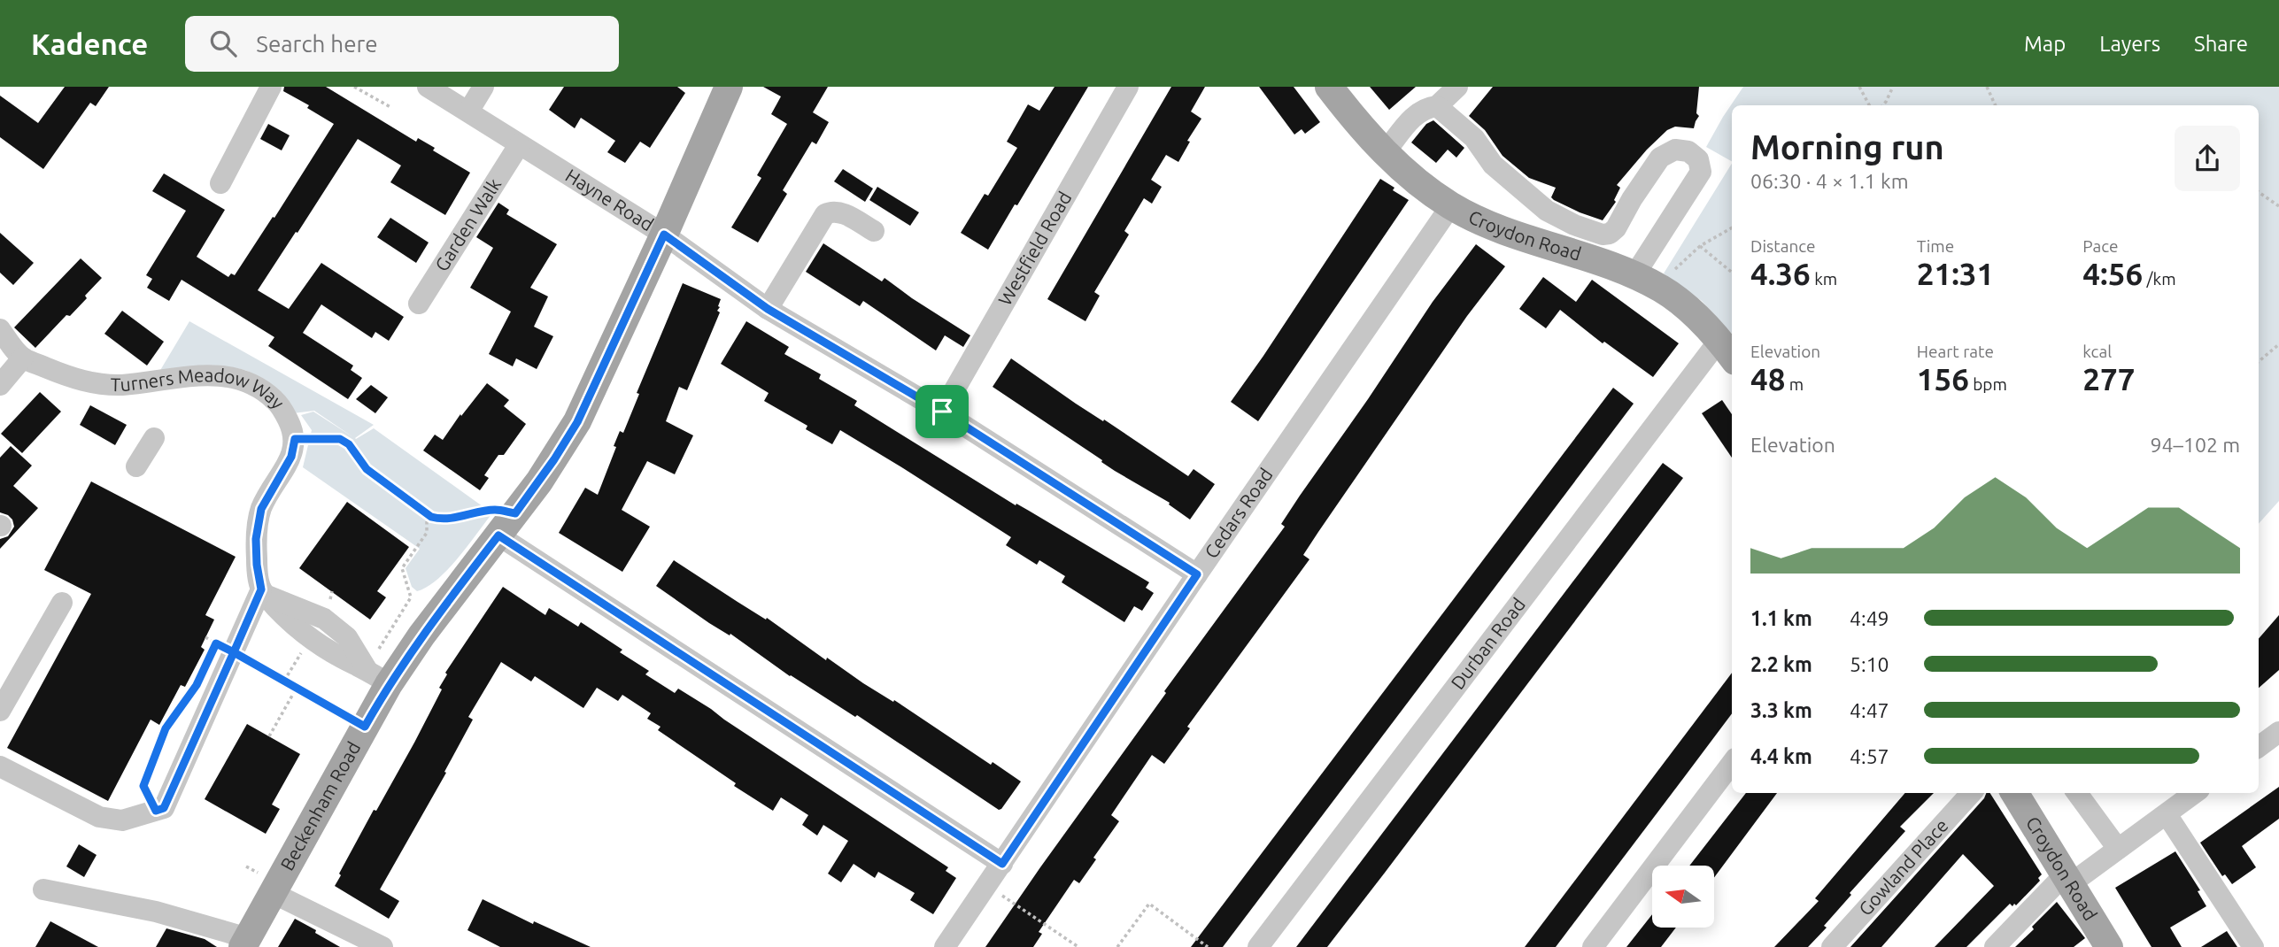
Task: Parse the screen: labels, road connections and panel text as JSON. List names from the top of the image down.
{
  "streets": {
    "main road": ["Croydon Road", "Beckenham Road"],
    "street": [
      "Hayne Road",
      "Garden Walk",
      "Westfield Road",
      "Turners Meadow Way",
      "Cedars Road",
      "Durban Road",
      "Gowland Place"
    ]
  },
  "crossings": [
    ["Hayne Road", "Garden Walk"],
    ["Hayne Road", "Westfield Road"],
    ["Hayne Road", "Cedars Road"],
    ["Hayne Road", "Beckenham Road"],
    ["Croydon Road", "Cedars Road"],
    ["Croydon Road", "Durban Road"]
  ],
  "north": "left",
  "page": {
    "header": "Kadence",
    "search": "Search here",
    "nav": ["Map", "Layers", "Share"],
    "heading": ["Morning run", "06:30 · 4 × 1.1 km"],
    "stats": [
      ["Distance", "4.36 km"],
      ["Time", "21:31"],
      ["Pace", "4:56 /km"],
      ["Elevation", "48 m"],
      ["Heart rate", "156 bpm"],
      ["kcal", "277"]
    ],
    "chart": ["Elevation", "94–102 m"],
    "list": [
      {
        "name": "1.1 km",
        "note": "4:49"
      },
      {
        "name": "2.2 km",
        "note": "5:10"
      },
      {
        "name": "3.3 km",
        "note": "4:47"
      },
      {
        "name": "4.4 km",
        "note": "4:57"
      }
    ]
  }
}
